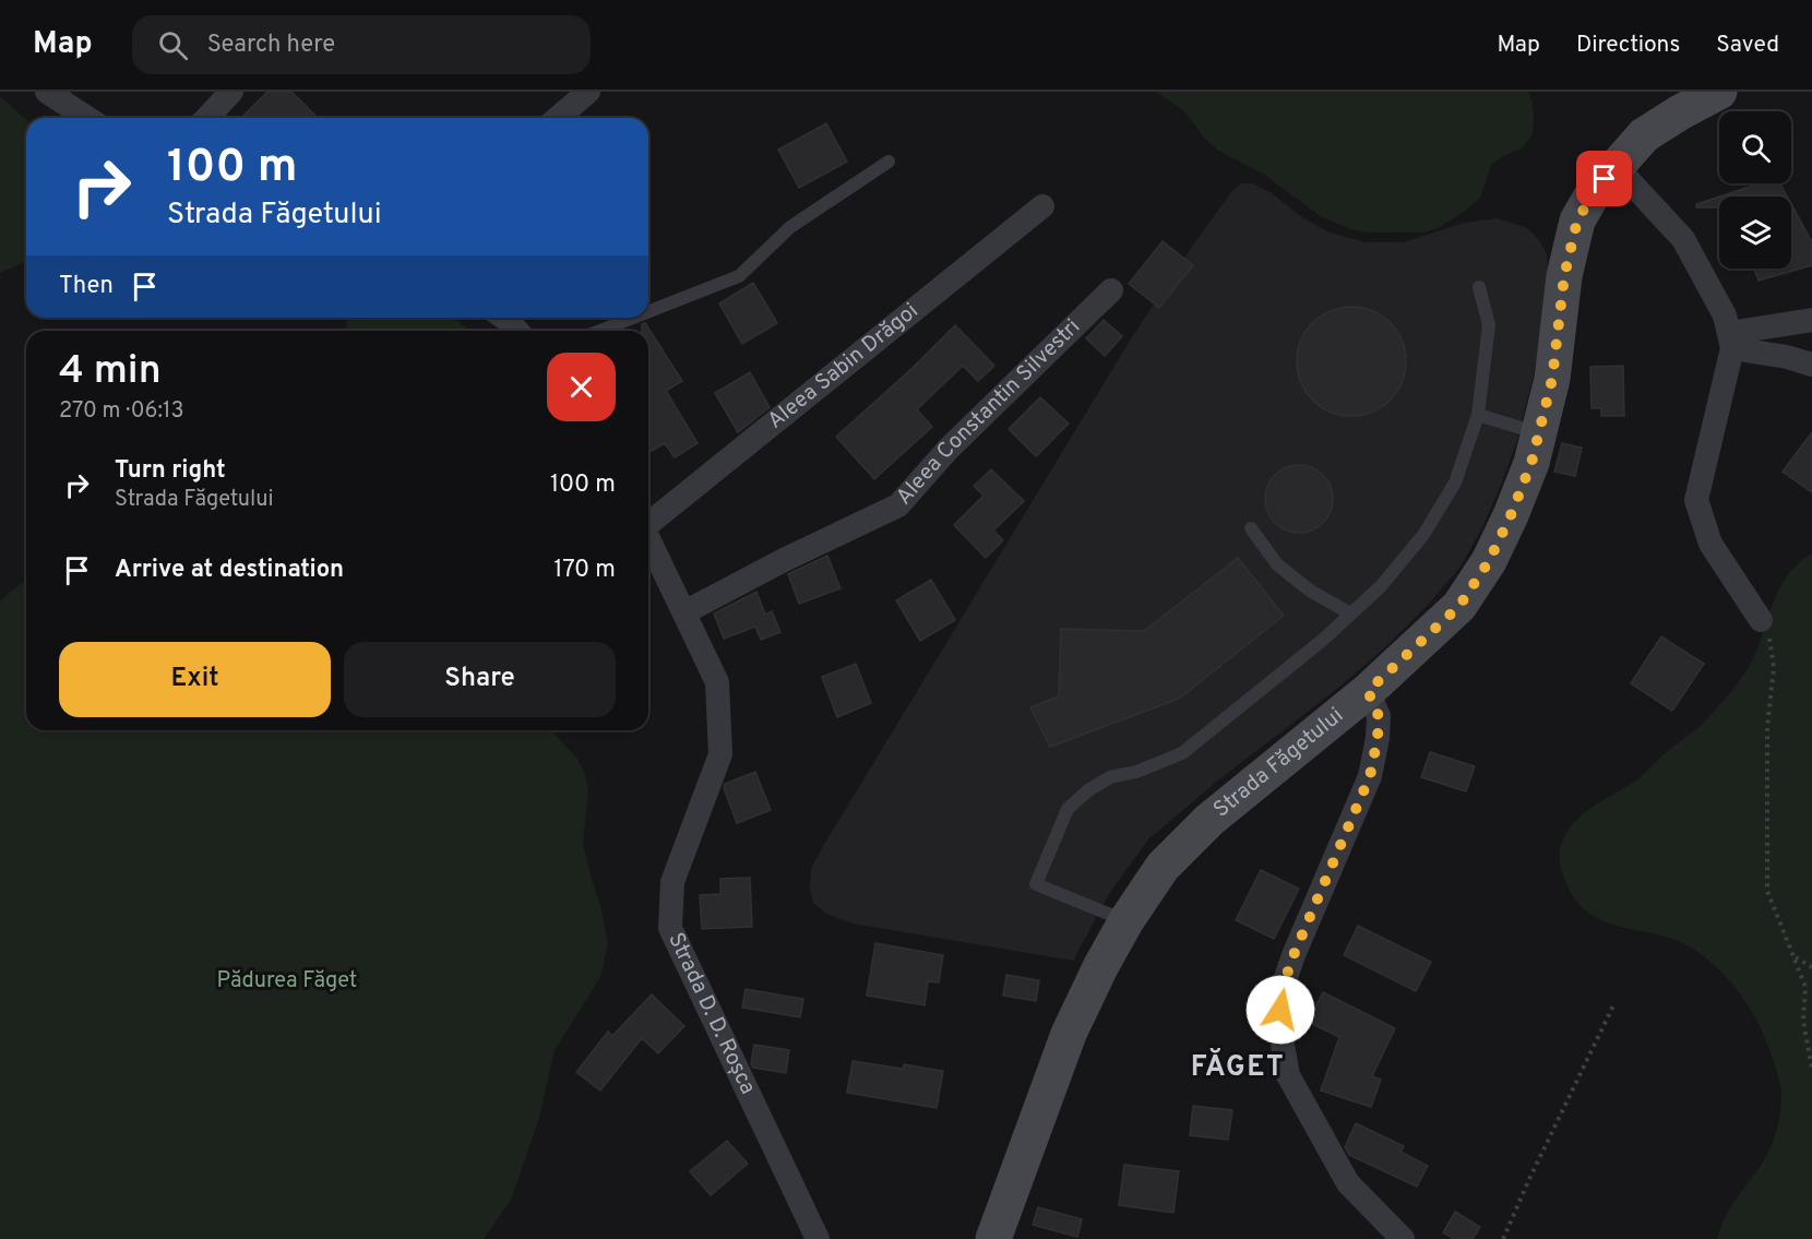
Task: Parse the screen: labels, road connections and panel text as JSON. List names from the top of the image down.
{
  "streets": {
    "main road": ["Strada Făgetului"],
    "street": ["Aleea Sabin Drăgoi", "Aleea Constantin Silvestri", "Strada D. D. Roșca"]
  },
  "crossings": [
    ["Aleea Constantin Silvestri", "Strada D. D. Roșca"]
  ],
  "districts": ["FĂGET"],
  "parks": ["Pădurea Făget"],
  "page": {
    "header": "Map",
    "search": "Search here",
    "nav": ["Map", "Directions", "Saved"],
    "turn": ["100 m", "Strada Făgetului"],
    "then": "Then",
    "heading": ["4 min", "270 m · 06:13"],
    "list": [
      {
        "name": "Turn right",
        "note": "Strada Făgetului",
        "value": "100 m"
      },
      {
        "name": "Arrive at destination",
        "value": "170 m"
      }
    ],
    "buttons": ["Exit", "Share"]
  }
}
